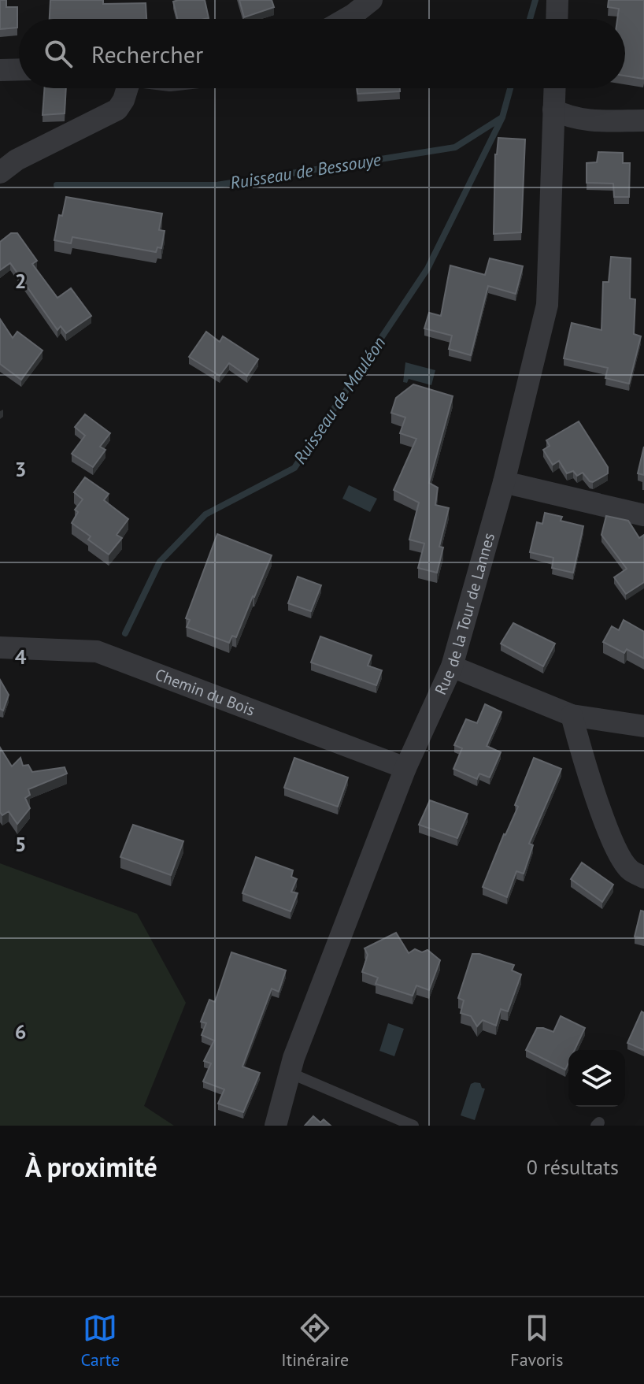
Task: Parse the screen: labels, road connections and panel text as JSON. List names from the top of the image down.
{
  "streets": {
    "street": ["Rue de la Tour de Lannes", "Chemin du Bois"]
  },
  "crossings": [
    ["Rue de la Tour de Lannes", "Chemin du Bois"]
  ],
  "water": ["Ruisseau de Bessouye", "Ruisseau de Mauléon"],
  "page": {
    "search": "Rechercher",
    "heading": ["À proximité", "0 résultats"],
    "nav": ["Carte", "Itinéraire", "Favoris"]
  },
  "grid": {
    "rows": [
      "2",
      "3",
      "4",
      "5",
      "6"
    ]
  }
}
